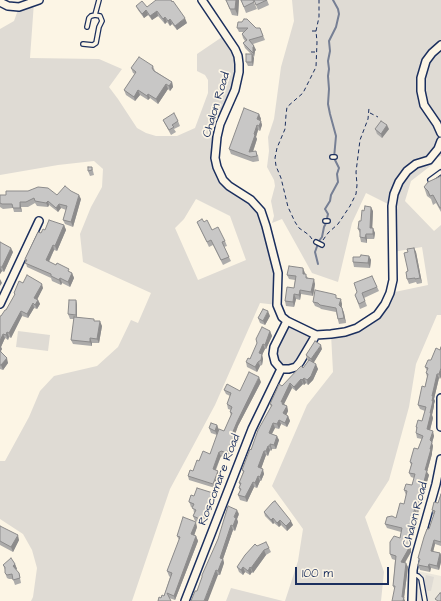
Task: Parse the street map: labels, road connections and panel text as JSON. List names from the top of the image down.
{
  "streets": {
    "street": ["Chalon Road", "Roscomare Road"]
  },
  "scale_bar": "100 m"
}
